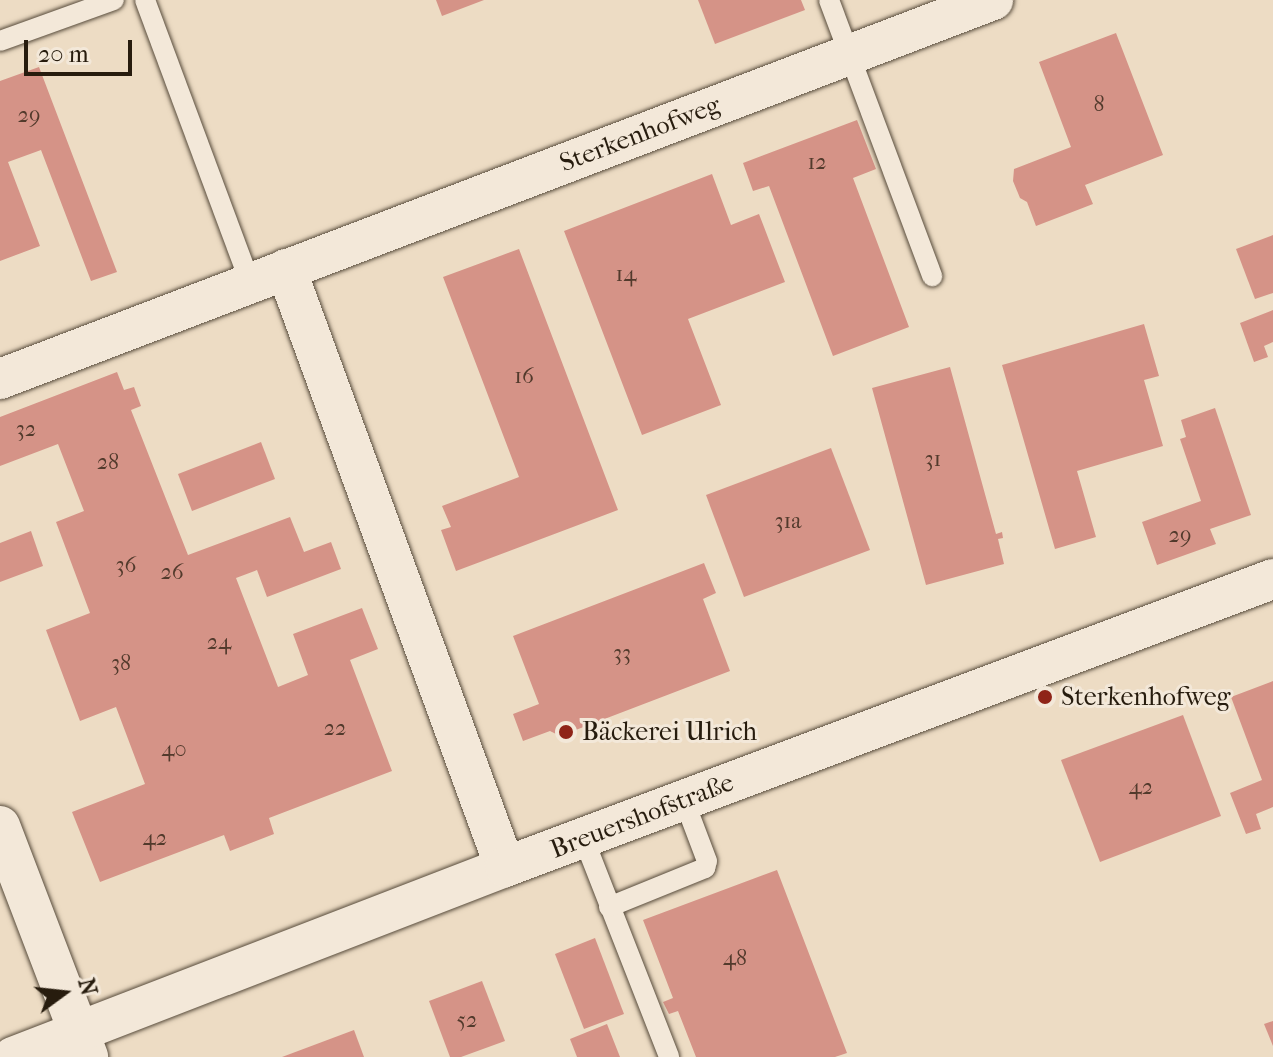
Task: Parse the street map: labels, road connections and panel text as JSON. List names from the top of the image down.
{
  "streets": {
    "street": ["Sterkenhofweg", "Breuershofstraße"]
  },
  "places": ["Sterkenhofweg", "Bäckerei Ulrich"],
  "house_numbers": [
    "8",
    "29",
    "12",
    "14",
    "16",
    "32",
    "31",
    "28",
    "31a",
    "29",
    "36",
    "26",
    "24",
    "33",
    "38",
    "22",
    "40",
    "42",
    "42",
    "48",
    "52"
  ],
  "scale_bar": "20 m",
  "north": "right"
}
